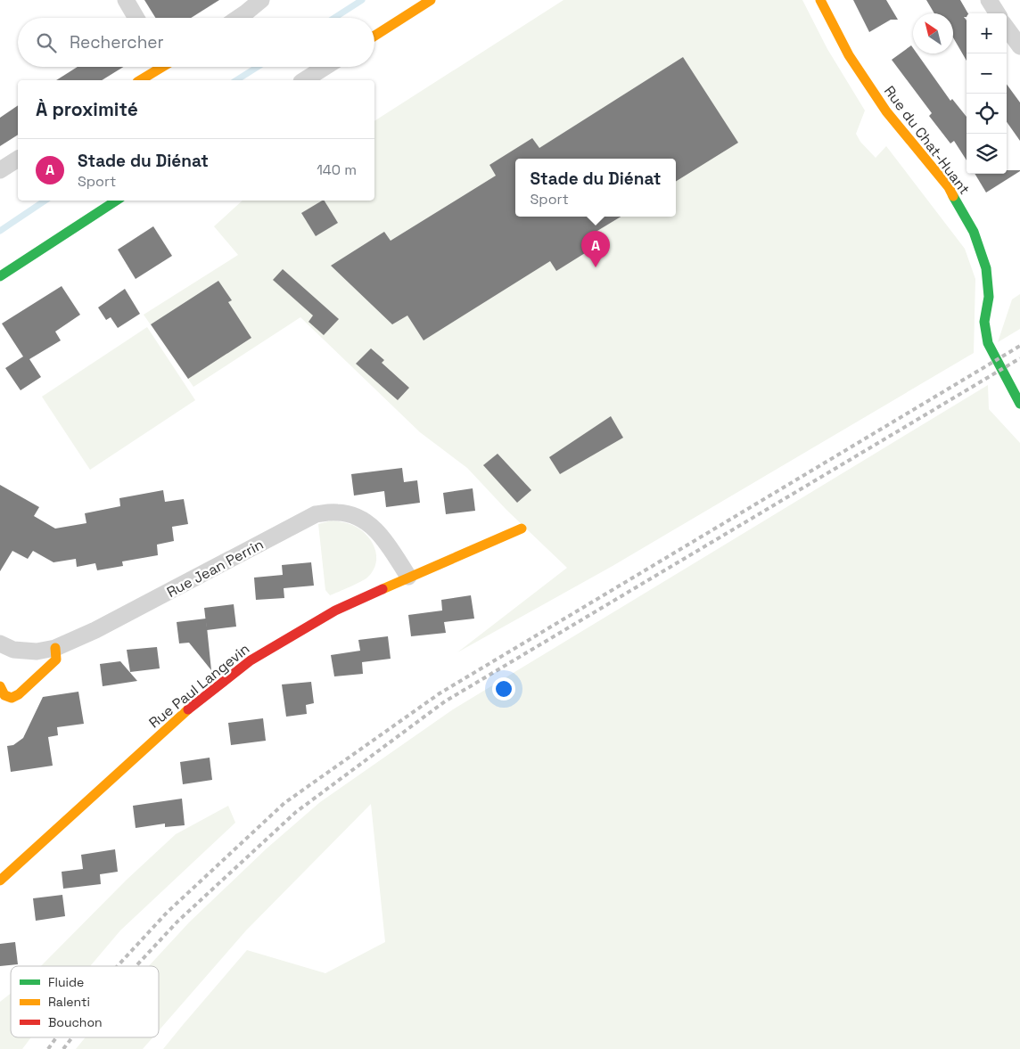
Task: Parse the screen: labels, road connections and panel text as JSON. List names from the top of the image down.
{
  "streets": {
    "street": ["Rue du Chat-Huant", "Rue Jean Perrin", "Rue Paul Langevin"]
  },
  "crossings": [
    ["Rue Jean Perrin", "Rue Paul Langevin"]
  ],
  "legend": ["Fluide", "Ralenti", "Bouchon"],
  "north": "top left",
  "page": {
    "map_buttons": ["+", "−"],
    "search": "Rechercher",
    "heading": "À proximité",
    "list": [
      {
        "mark": "A",
        "name": "Stade du Diénat",
        "note": "Sport",
        "value": "140 m"
      }
    ],
    "popup": ["Stade du Diénat", "Sport"],
    "pins": "A"
  }
}
